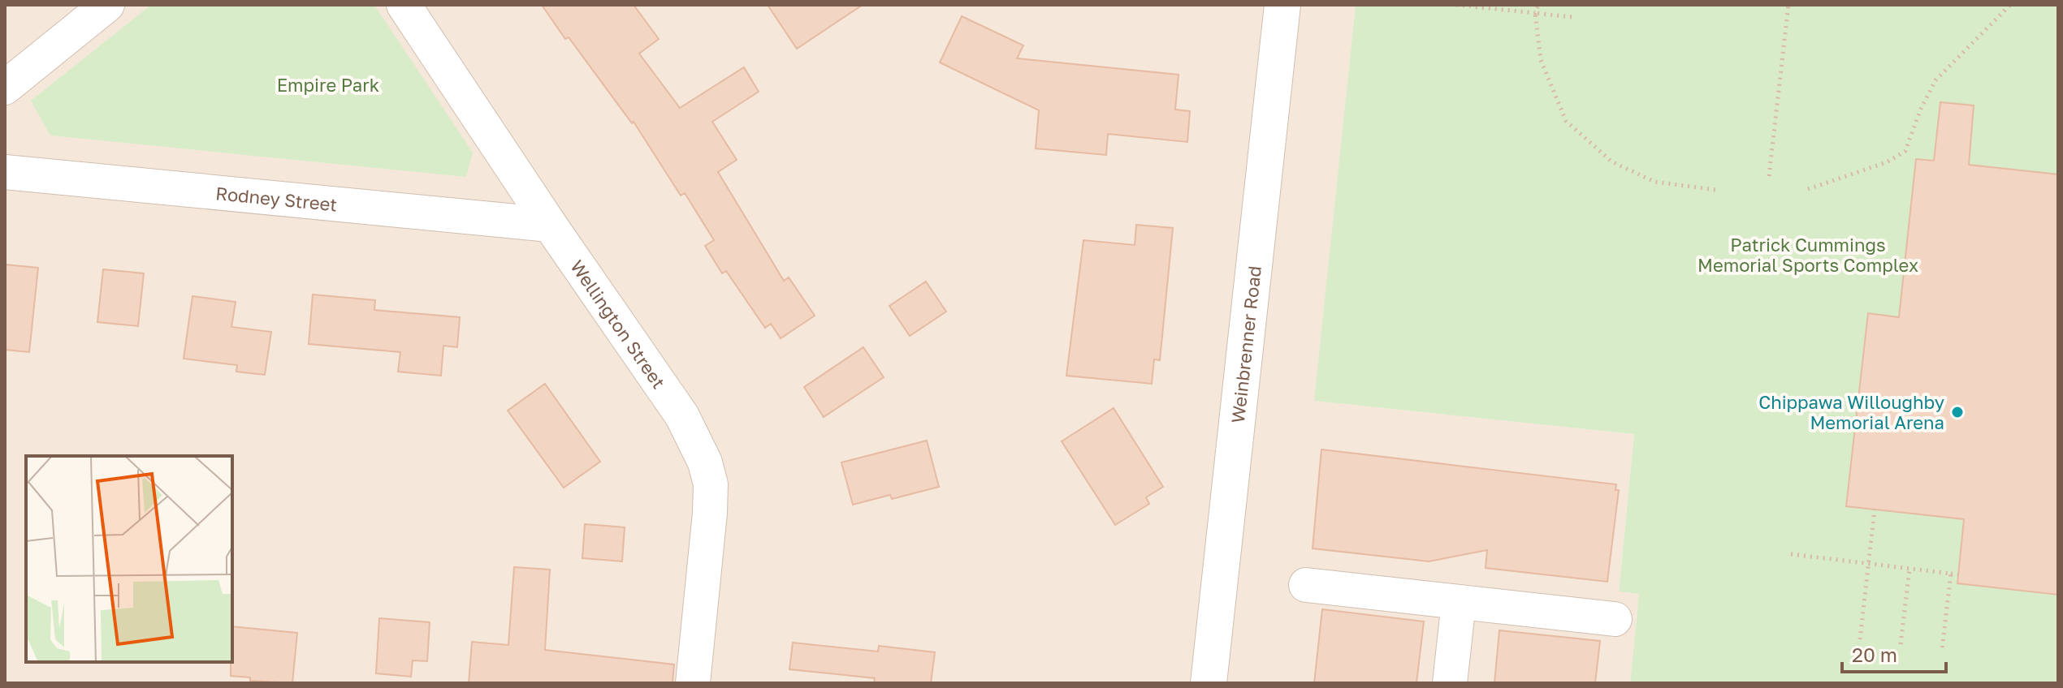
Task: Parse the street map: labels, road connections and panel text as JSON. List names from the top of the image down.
{
  "streets": {
    "street": ["Rodney Street", "Wellington Street", "Weinbrenner Road"]
  },
  "crossings": [
    ["Rodney Street", "Wellington Street"]
  ],
  "parks": ["Empire Park", "Patrick Cummings Memorial Sports Complex"],
  "places": ["Chippawa Willoughby Memorial Arena"],
  "scale_bar": "20 m"
}
